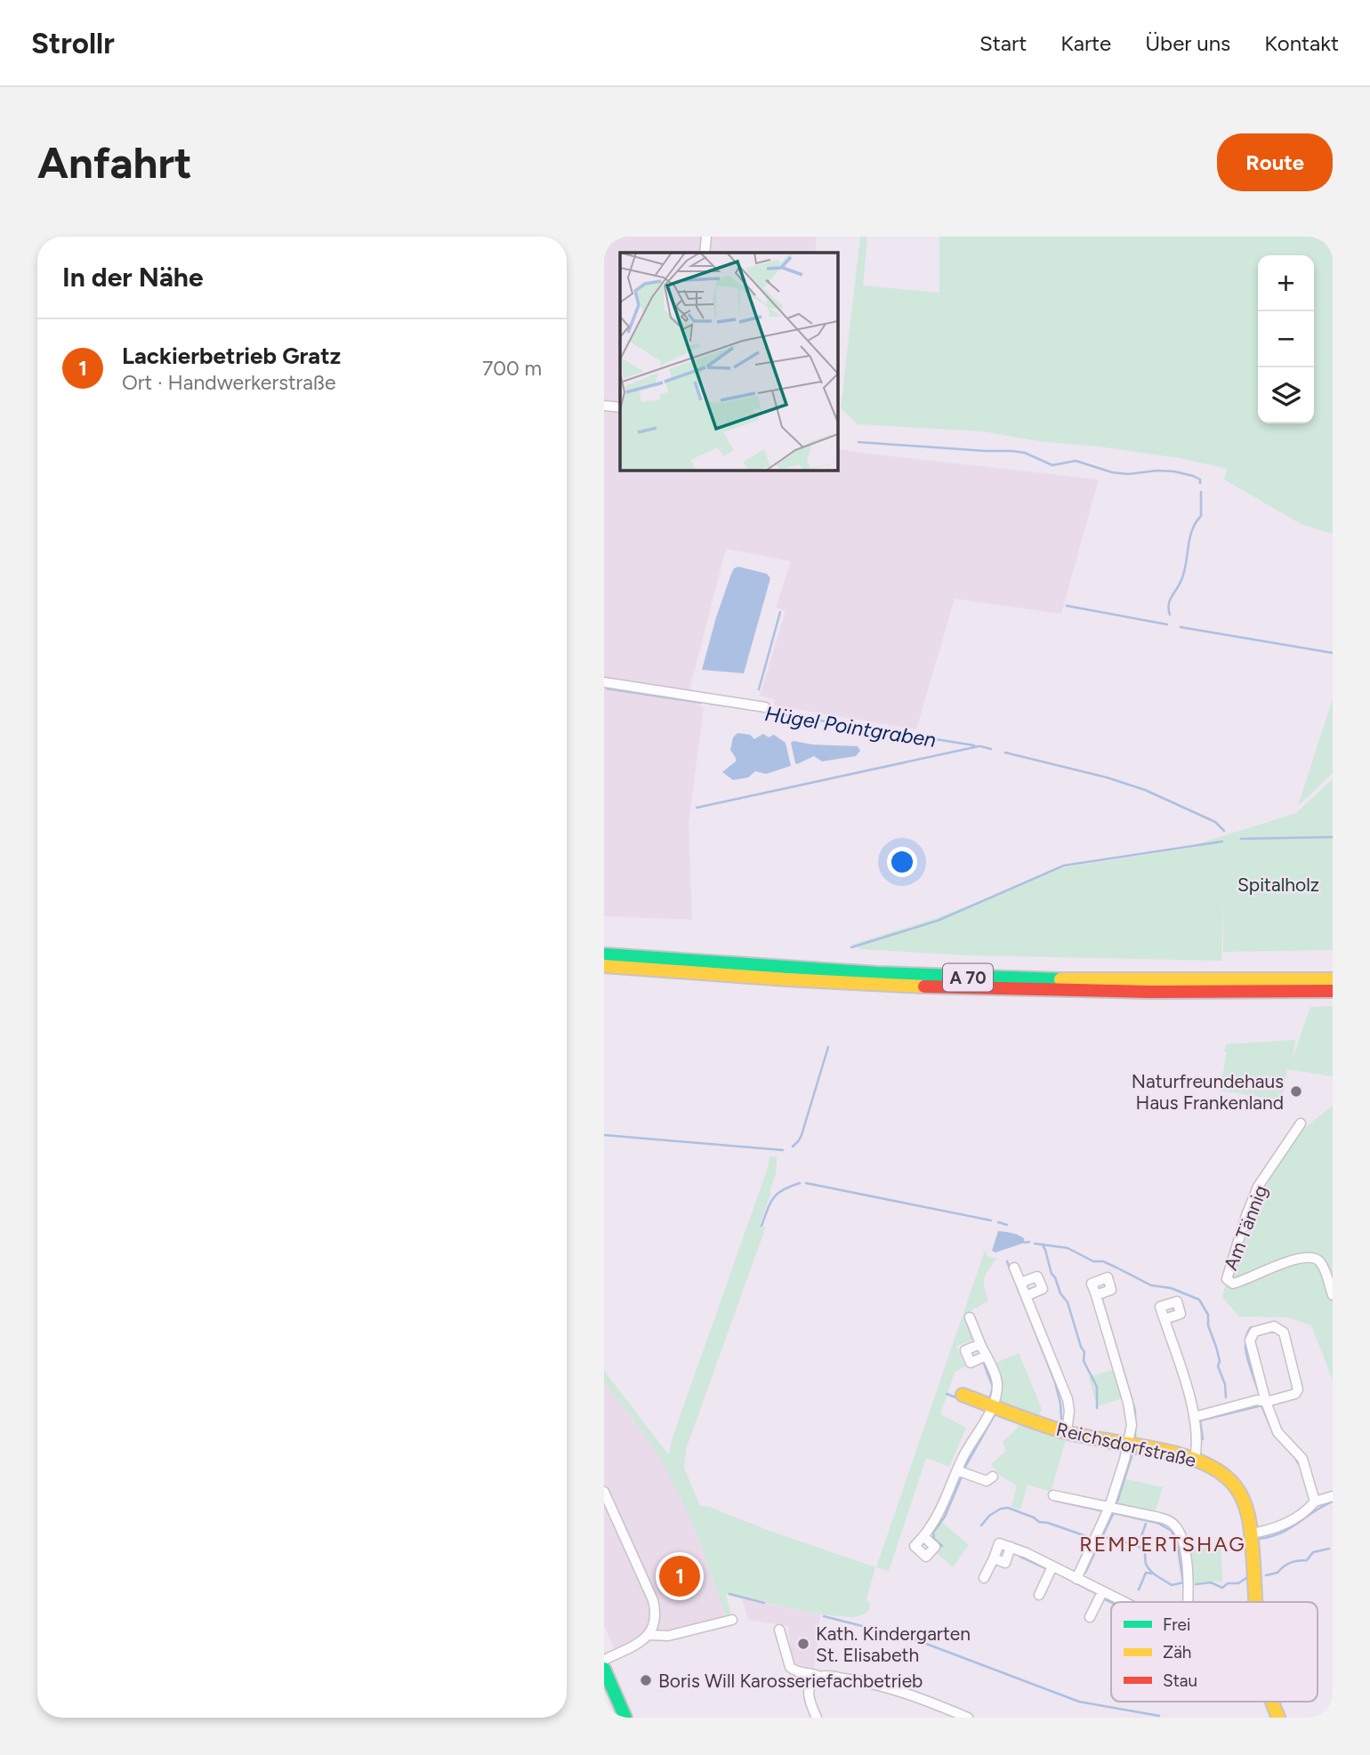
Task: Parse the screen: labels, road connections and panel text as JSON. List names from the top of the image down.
{
  "streets": {
    "main road": ["A 70", "Reichsdorfstraße"],
    "street": ["Am Tännig"]
  },
  "districts": ["REMPERTSHAG"],
  "water": ["Hügel Pointgraben"],
  "parks": ["Spitalholz"],
  "places": ["Naturfreundehaus Haus Frankenland", "Kath. Kindergarten St. Elisabeth", "Boris Will Karosseriefachbetrieb"],
  "legend": ["Frei", "Zäh", "Stau"],
  "page": {
    "header": "Strollr",
    "nav": [
      "Start",
      "Karte",
      "Über uns",
      "Kontakt"
    ],
    "buttons": "Route",
    "title": "Anfahrt",
    "heading": "In der Nähe",
    "map_buttons": ["+", "−"],
    "list": [
      {
        "mark": "1",
        "name": "Lackierbetrieb Gratz",
        "note": "Ort · Handwerkerstraße",
        "value": "700 m"
      }
    ],
    "pins": "1"
  }
}
